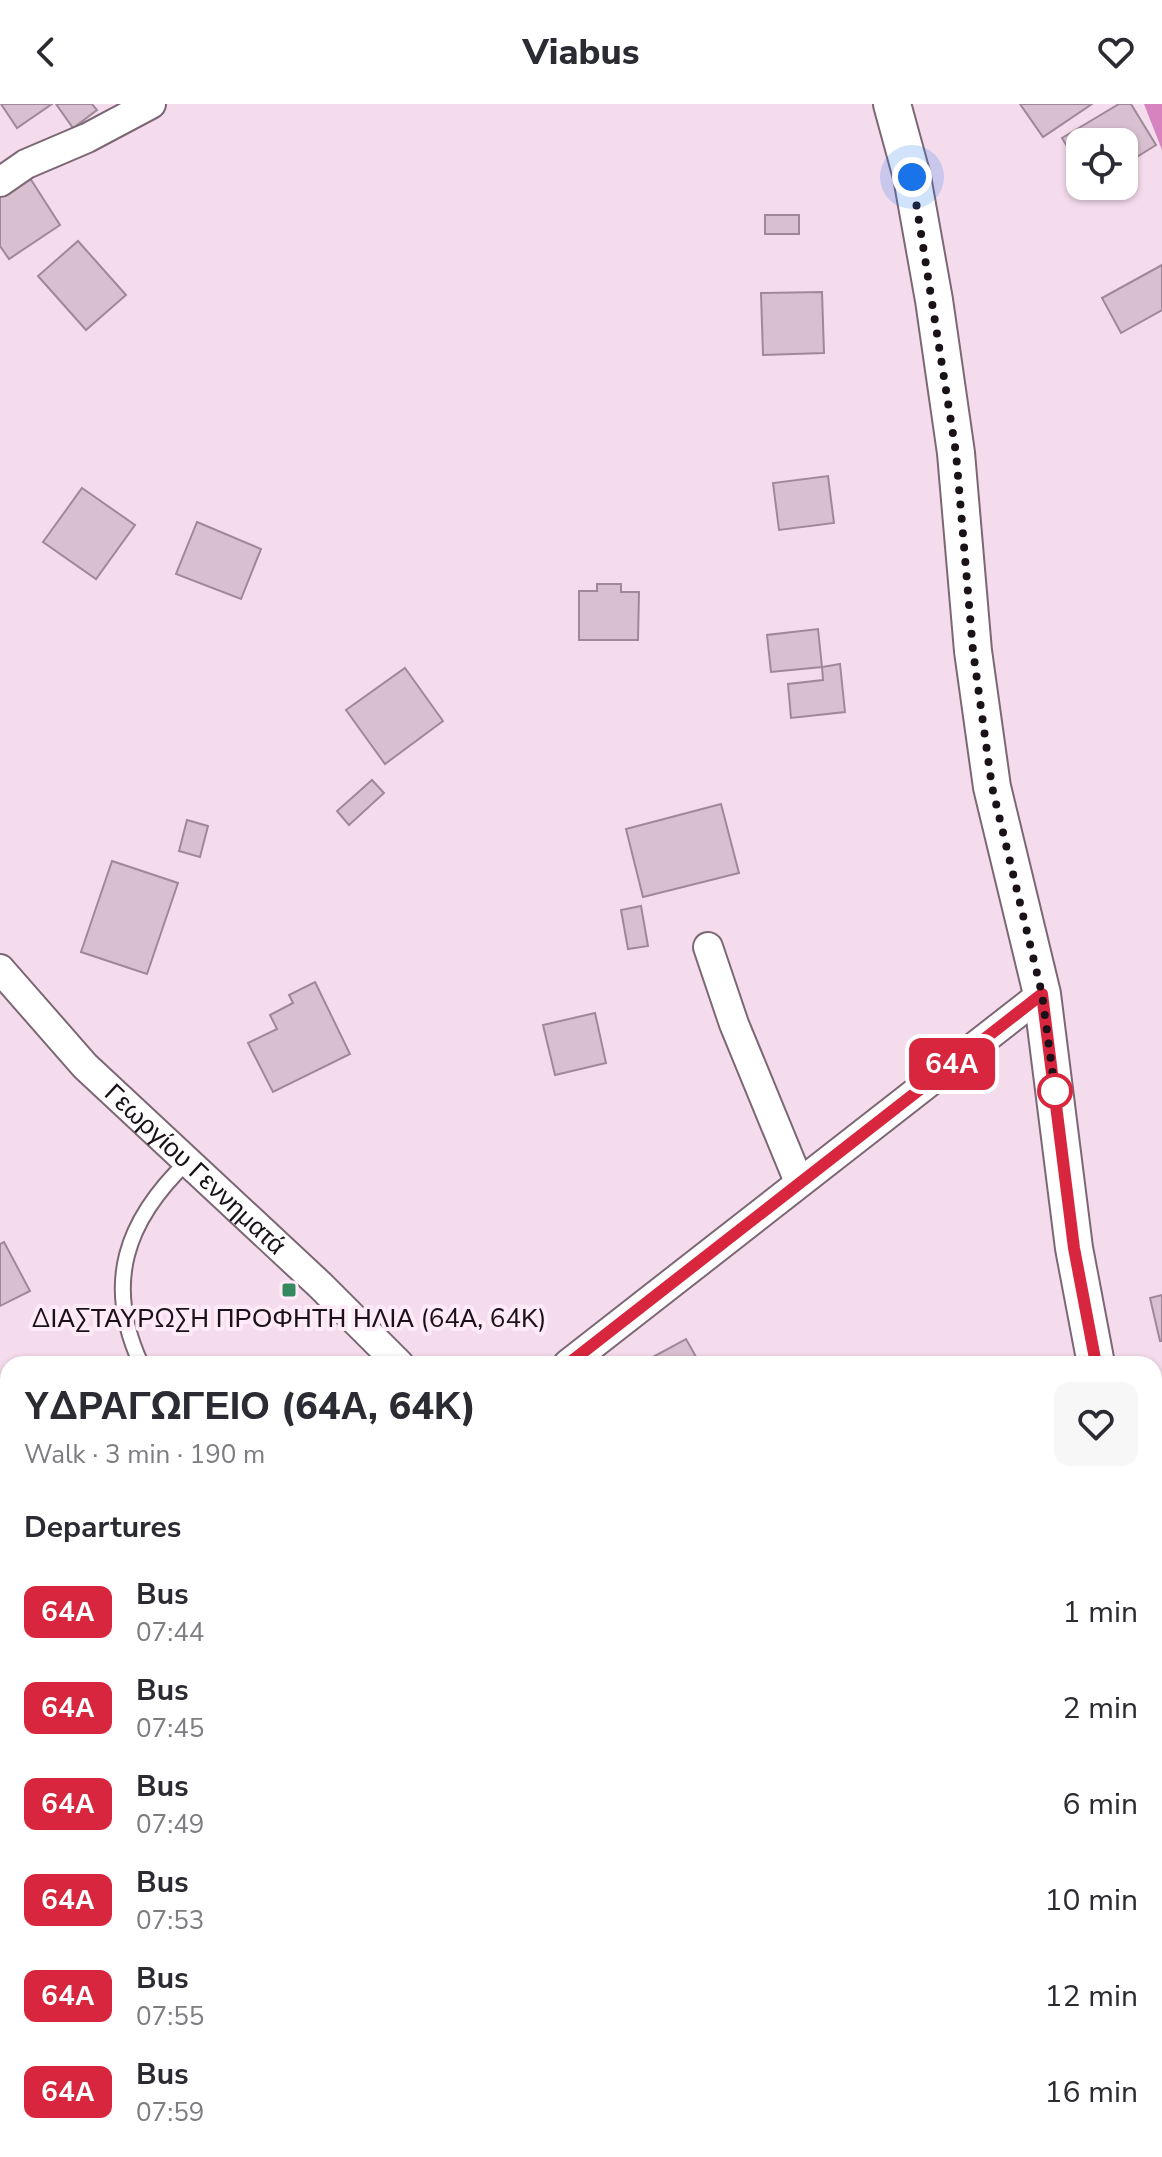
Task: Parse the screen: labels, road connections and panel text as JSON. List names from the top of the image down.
{
  "streets": {
    "street": ["Γεωργίου Γεννηματά"]
  },
  "places": {
    "transit": ["ΔΙΑΣΤΑΥΡΩΣΗ ΠΡΟΦΗΤΗ ΗΛΙΑ (64Α, 64Κ)"]
  },
  "lines": ["bus line 64Α"],
  "page": {
    "header": "Viabus",
    "on_map": "64Α",
    "heading": [
      ["ΥΔΡΑΓΩΓΕΙΟ (64Α, 64Κ)", "Walk · 3 min · 190 m"],
      "Departures"
    ],
    "list": [
      {
        "mark": "64Α",
        "name": "Bus",
        "note": "07:44",
        "value": "1 min"
      },
      {
        "mark": "64Α",
        "name": "Bus",
        "note": "07:45",
        "value": "2 min"
      },
      {
        "mark": "64Α",
        "name": "Bus",
        "note": "07:49",
        "value": "6 min"
      },
      {
        "mark": "64Α",
        "name": "Bus",
        "note": "07:53",
        "value": "10 min"
      },
      {
        "mark": "64Α",
        "name": "Bus",
        "note": "07:55",
        "value": "12 min"
      },
      {
        "mark": "64Α",
        "name": "Bus",
        "note": "07:59",
        "value": "16 min"
      }
    ]
  }
}
